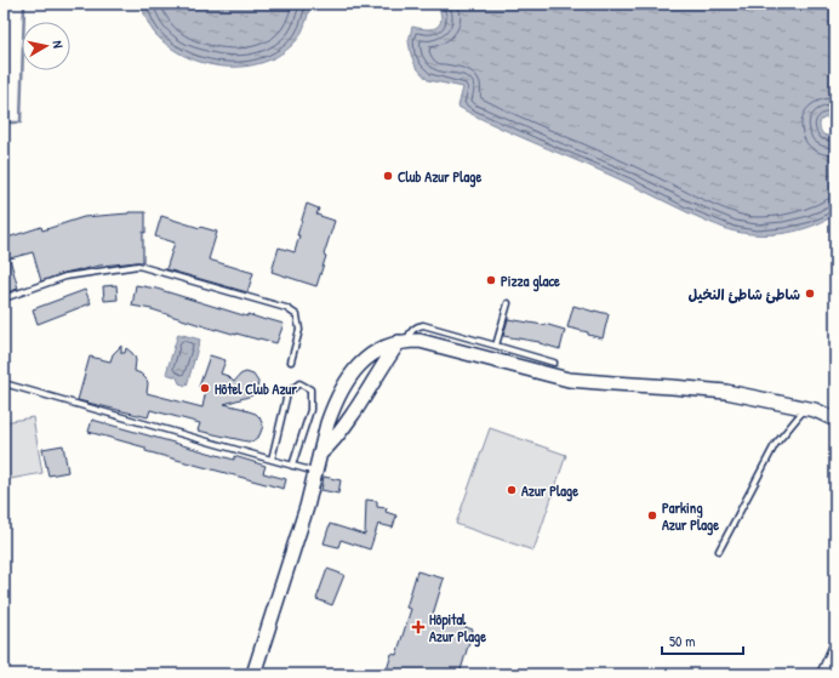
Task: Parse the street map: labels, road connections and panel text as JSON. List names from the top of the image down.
{
  "places": {
    "other": [
      "Club Azur Plage",
      "Pizza glace",
      "شاطئ شاطئ النخيل",
      "Hôtel Club Azur",
      "Azur Plage",
      "Parking Azur Plage"
    ],
    "health": ["Hôpital Azur Plage"]
  },
  "scale_bar": "50 m",
  "north": "right"
}
